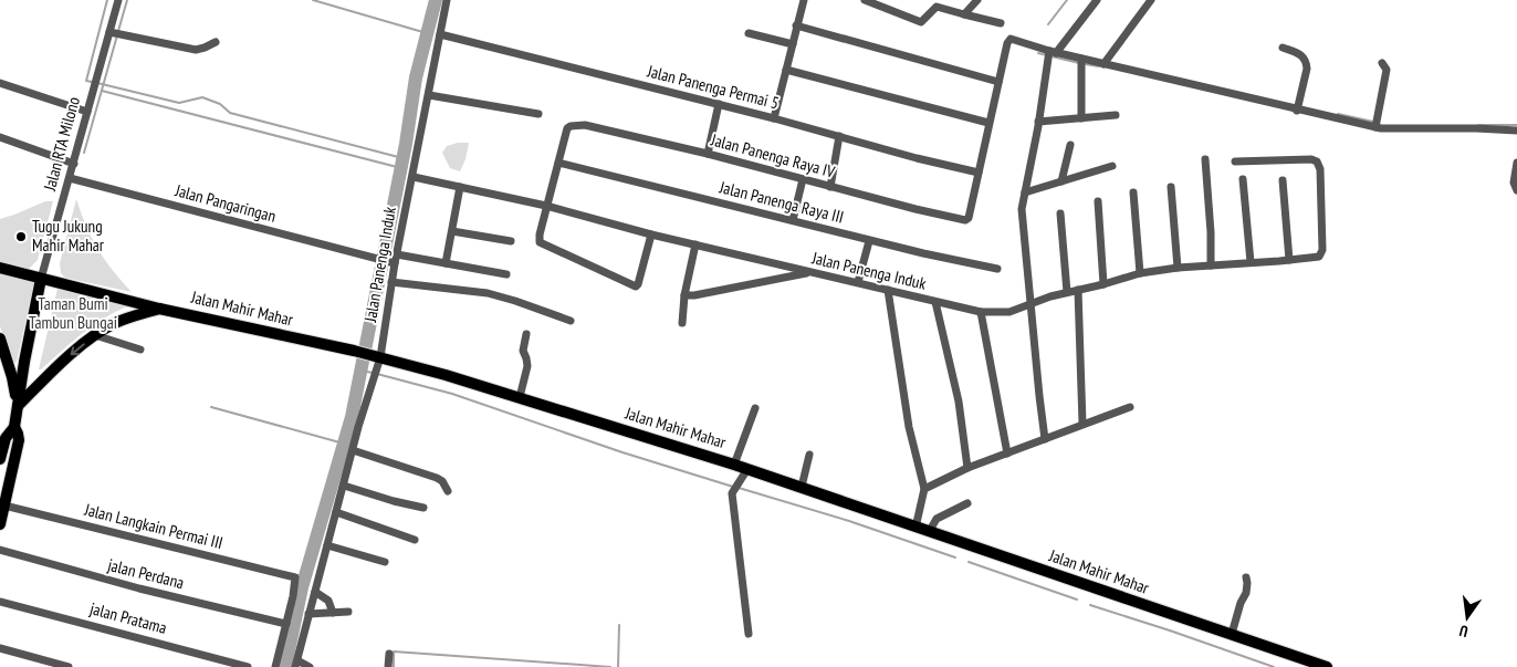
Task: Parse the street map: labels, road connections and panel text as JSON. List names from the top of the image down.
{
  "streets": {
    "highway": ["Jalan RTA Milono", "Jalan Mahir Mahar"],
    "street": [
      "Jalan Panenga Permai 5",
      "Jalan Panenga Raya IV",
      "Jalan Panenga Raya III",
      "Jalan Pangaringan",
      "Jalan Panenga Induk",
      "Jalan Langkain Permai III",
      "jalan Perdana",
      "jalan Pratama"
    ]
  },
  "crossings": [
    ["Jalan Panenga Permai 5", "Jalan Panenga Raya IV"],
    ["Jalan Panenga Permai 5", "Jalan Panenga Induk"],
    ["Jalan RTA Milono", "Jalan Pangaringan"],
    ["Jalan RTA Milono", "Jalan Mahir Mahar"],
    ["Jalan RTA Milono", "Jalan Langkain Permai III"],
    ["Jalan Panenga Raya IV", "Jalan Panenga Raya III"],
    ["Jalan Pangaringan", "Jalan Panenga Induk"],
    ["Jalan Panenga Induk", "Jalan Mahir Mahar"],
    ["Jalan Langkain Permai III", "jalan Perdana"]
  ],
  "parks": ["Taman Bumi Tambun Bungai"],
  "places": ["Tugu Jukung Mahir Mahar"],
  "north": "bottom"
}
